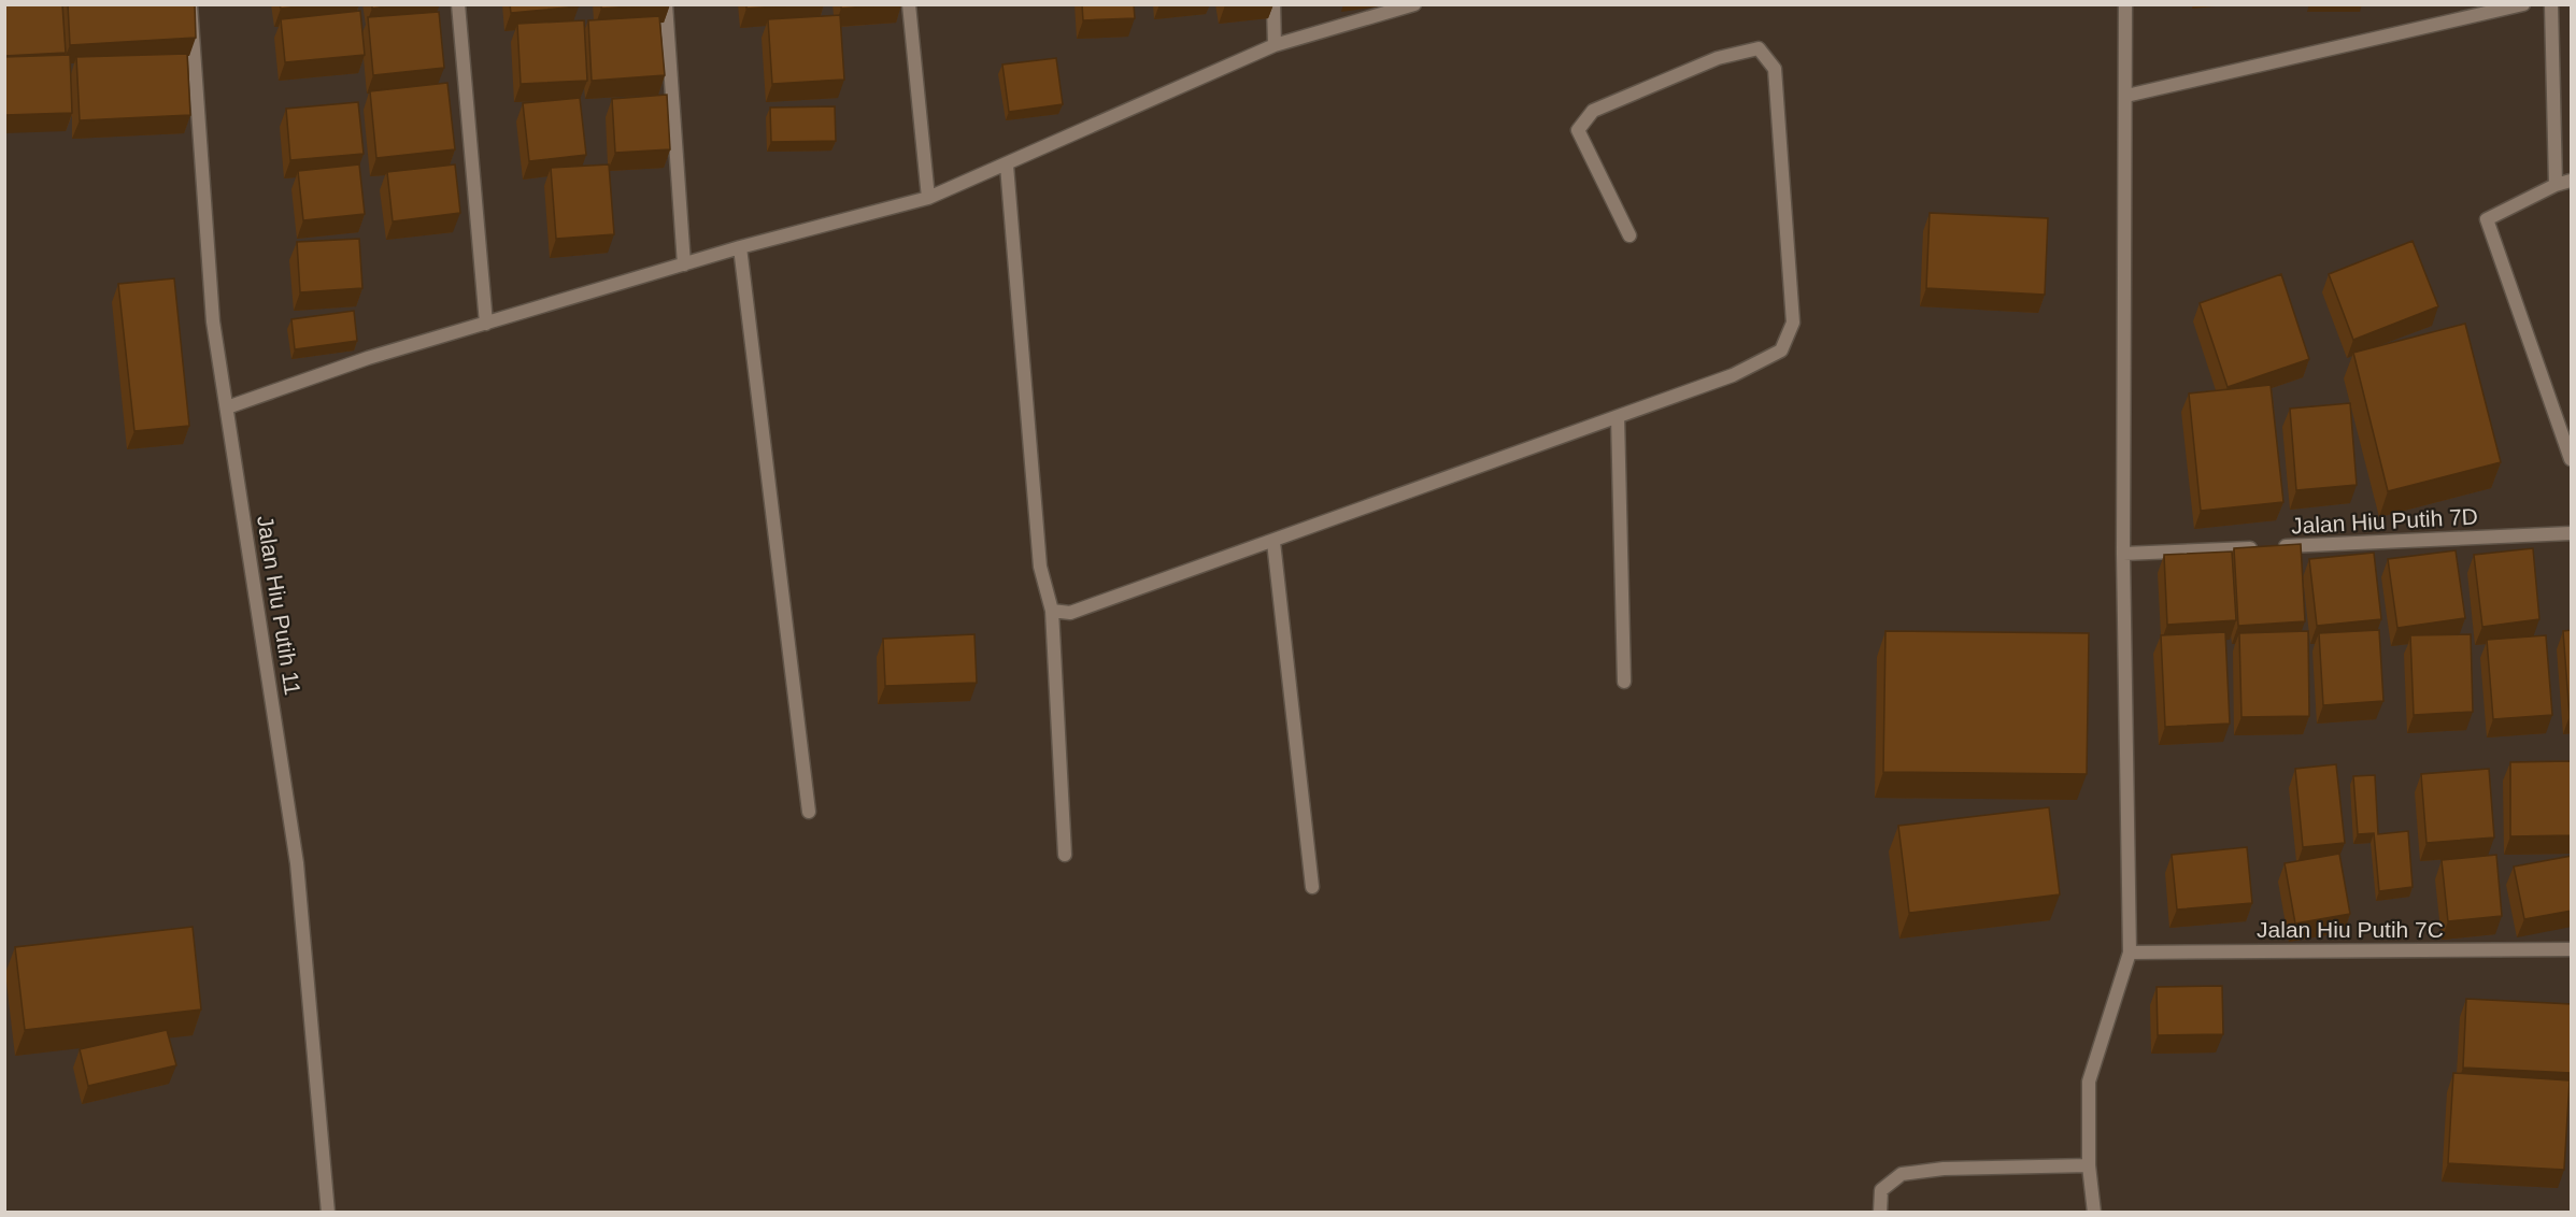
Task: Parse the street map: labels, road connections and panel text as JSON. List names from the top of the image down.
{
  "streets": {
    "street": ["Jalan Hiu Putih 7D", "Jalan Hiu Putih 11", "Jalan Hiu Putih 7C"]
  }
}
